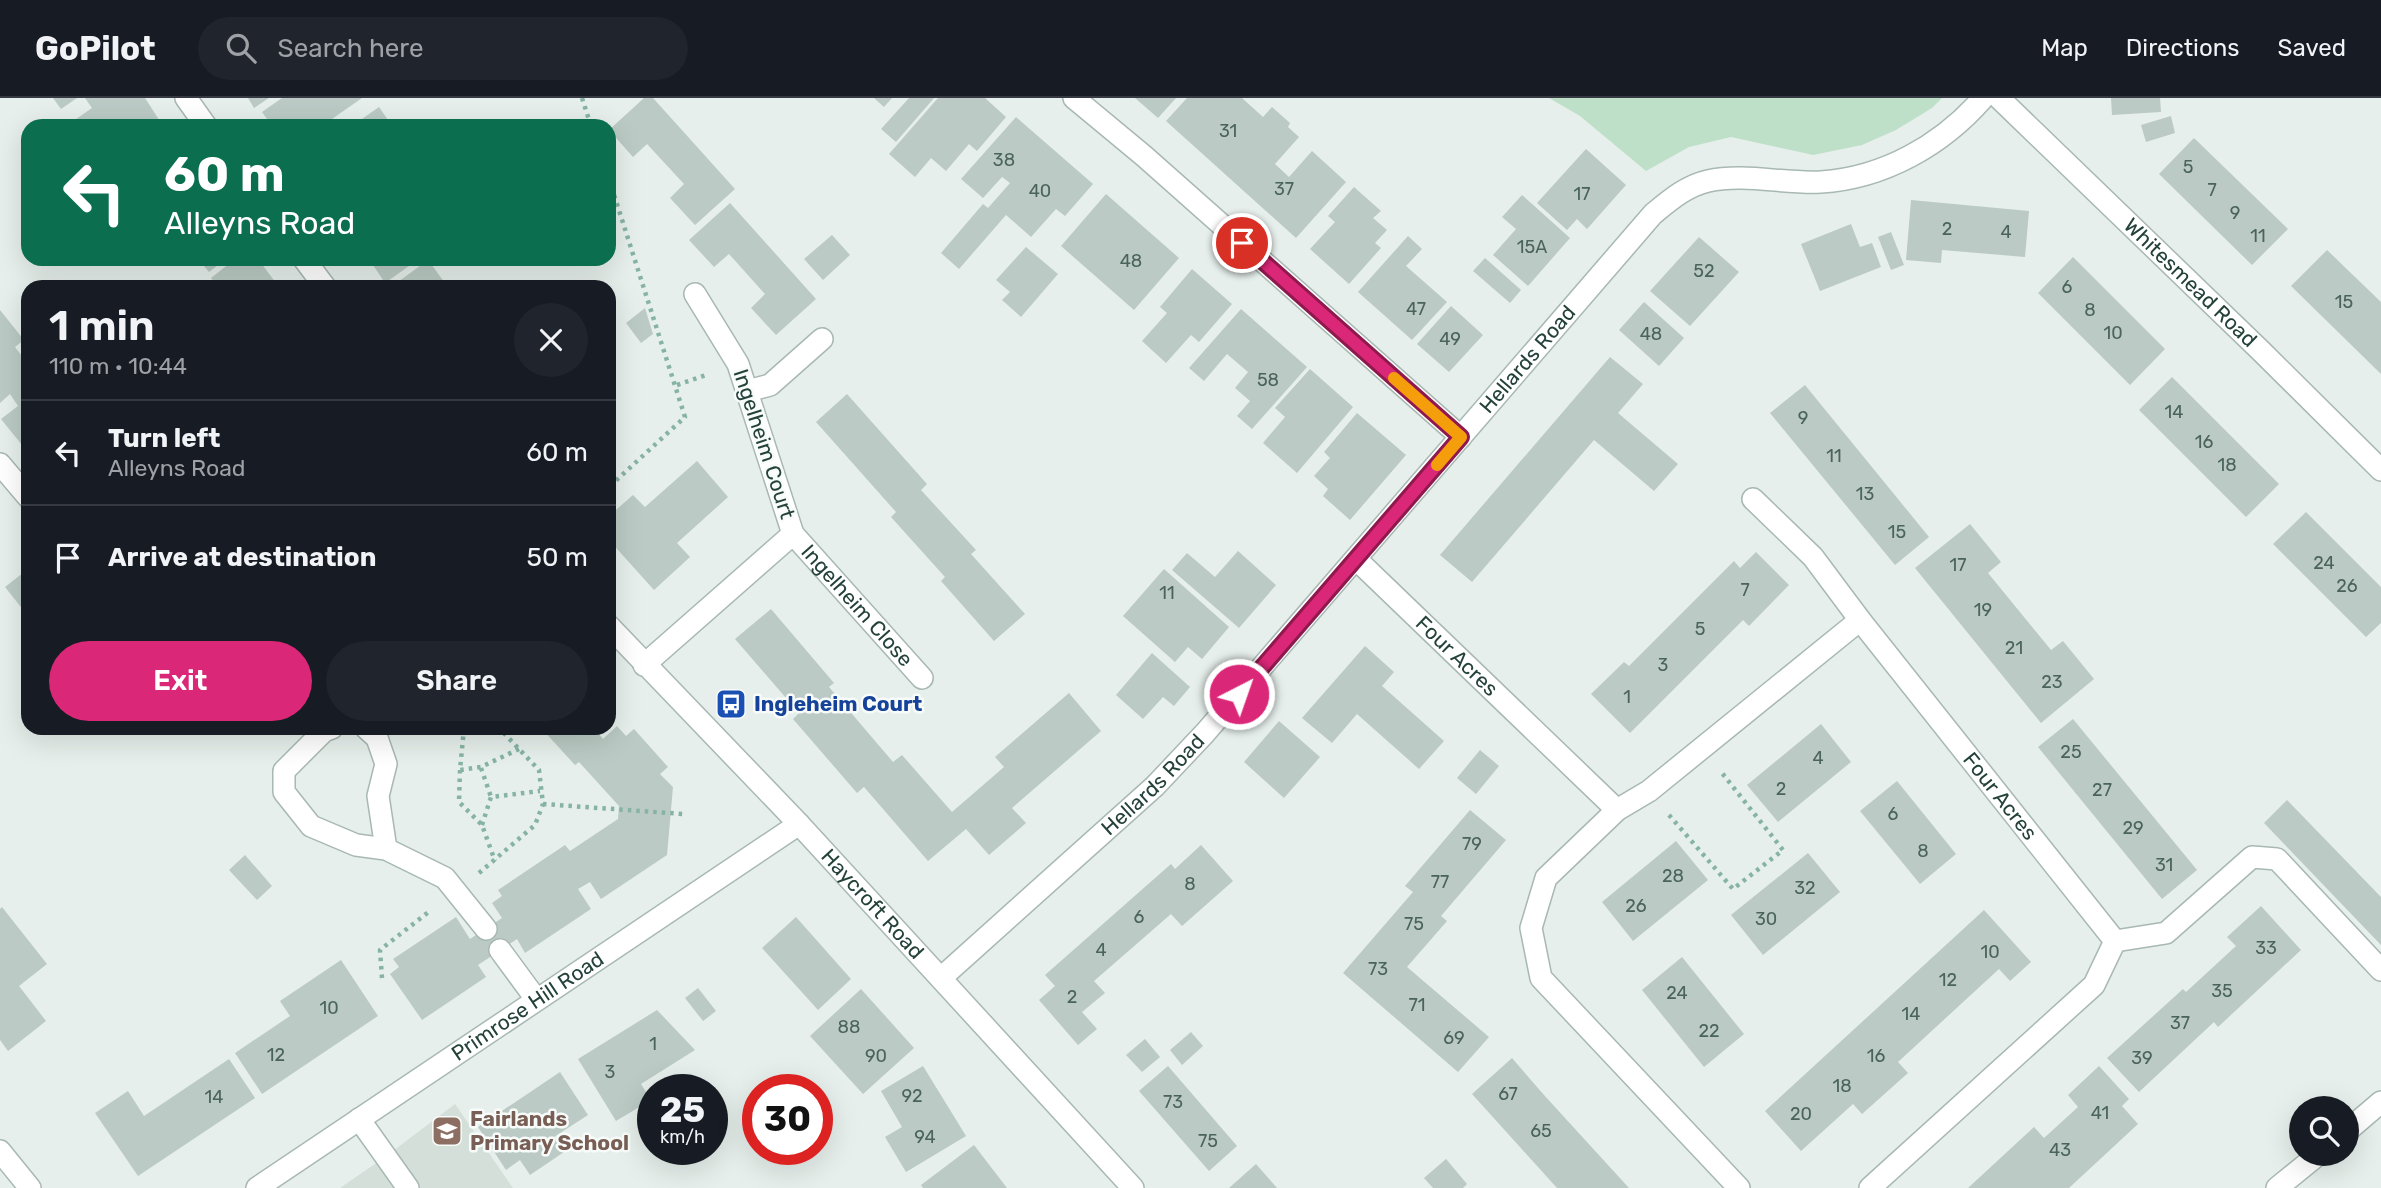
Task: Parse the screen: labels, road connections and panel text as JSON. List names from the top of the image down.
{
  "streets": {
    "street": [
      "Whitesmead Road",
      "Hellards Road",
      "Ingelheim Court",
      "Ingelheim Close",
      "Four Acres",
      "Haycroft Road",
      "Primrose Hill Road"
    ]
  },
  "crossings": [
    ["Hellards Road", "Four Acres"],
    ["Hellards Road", "Haycroft Road"],
    ["Ingelheim Court", "Ingelheim Close"],
    ["Ingelheim Court", "Haycroft Road"],
    ["Haycroft Road", "Primrose Hill Road"]
  ],
  "places": {
    "bus stop": ["Ingleheim Court"],
    "school or university": ["Fairlands Primary School"]
  },
  "house_numbers": [
    "31",
    "38",
    "5",
    "37",
    "7",
    "40",
    "17",
    "9",
    "2",
    "4",
    "11",
    "15A",
    "48",
    "52",
    "6",
    "15",
    "47",
    "8",
    "10",
    "48",
    "49",
    "58",
    "14",
    "9",
    "16",
    "11",
    "18",
    "13",
    "15",
    "24",
    "17",
    "26",
    "7",
    "11",
    "19",
    "5",
    "21",
    "3",
    "23",
    "1",
    "25",
    "4",
    "2",
    "27",
    "6",
    "29",
    "79",
    "8",
    "31",
    "28",
    "77",
    "8",
    "32",
    "26",
    "6",
    "30",
    "75",
    "33",
    "4",
    "10",
    "73",
    "12",
    "35",
    "24",
    "2",
    "71",
    "10",
    "14",
    "37",
    "88",
    "22",
    "69",
    "1",
    "12",
    "90",
    "16",
    "39",
    "3",
    "18",
    "67",
    "92",
    "14",
    "73",
    "41",
    "20",
    "65",
    "94",
    "75",
    "43"
  ],
  "page": {
    "header": "GoPilot",
    "search": "Search here",
    "nav": ["Map", "Directions", "Saved"],
    "turn": ["60 m", "Alleyns Road"],
    "heading": ["1 min", "110 m · 10:44"],
    "list": [
      {
        "name": "Turn left",
        "note": "Alleyns Road",
        "value": "60 m"
      },
      {
        "name": "Arrive at destination",
        "value": "50 m"
      }
    ],
    "buttons": ["Exit", "Share"],
    "speed": "25 km/h",
    "limit": "30"
  }
}
